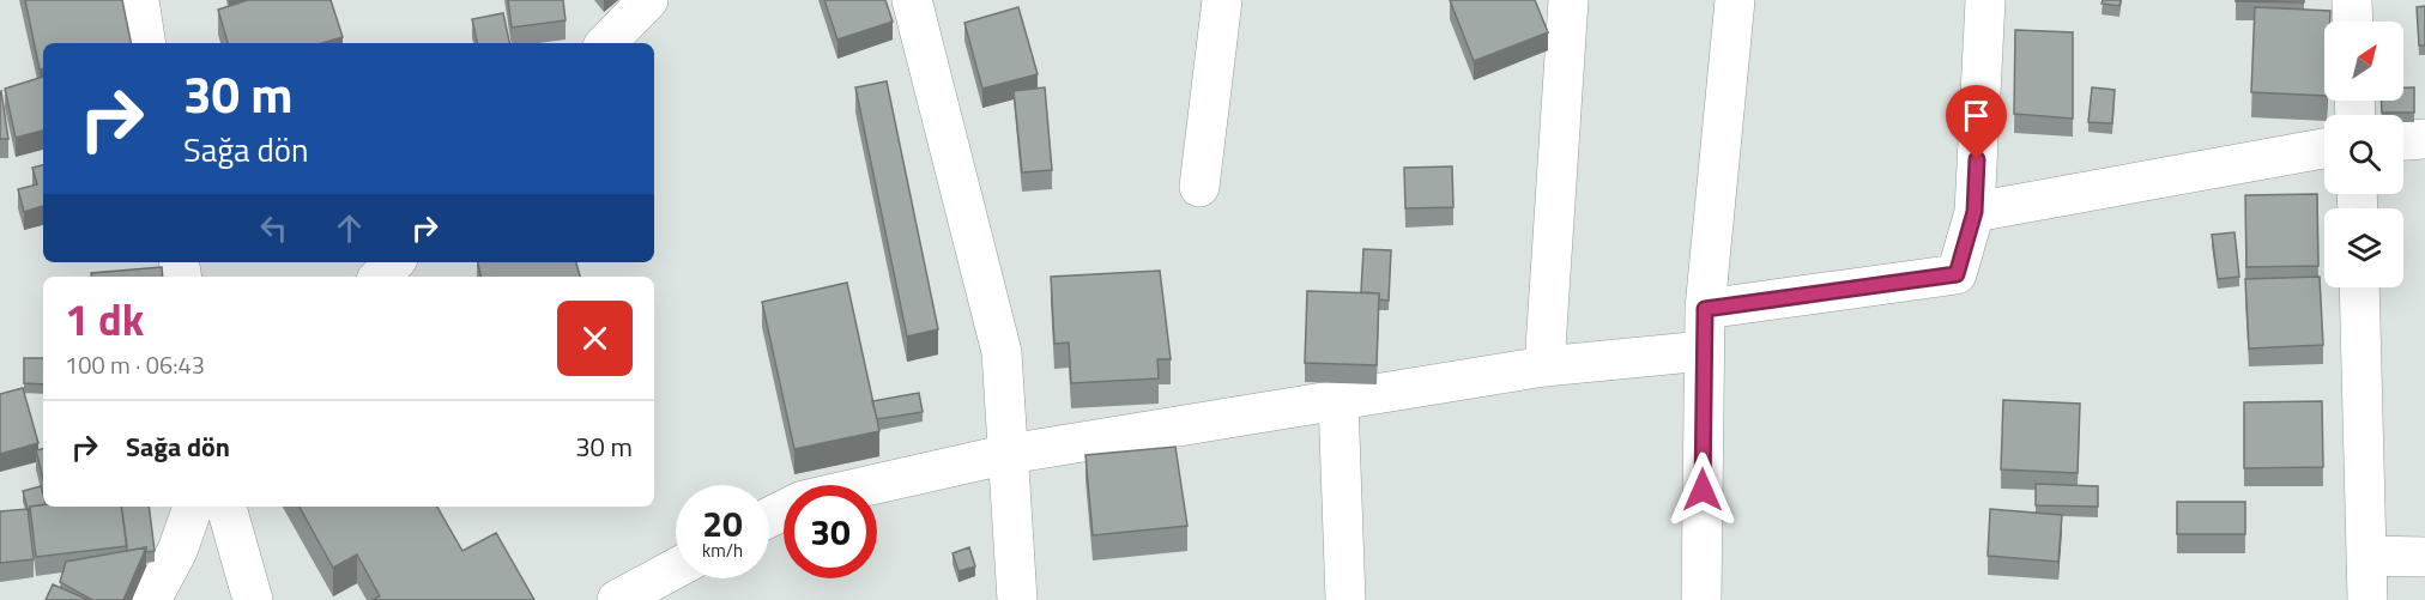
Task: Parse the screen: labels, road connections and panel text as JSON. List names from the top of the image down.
{
  "north": "top right",
  "page": {
    "turn": ["30 m", "Sağa dön"],
    "heading": ["1 dk", "100 m · 06:43"],
    "list": [
      {
        "name": "Sağa dön",
        "value": "30 m"
      }
    ],
    "speed": "20 km/h",
    "limit": "30"
  }
}
